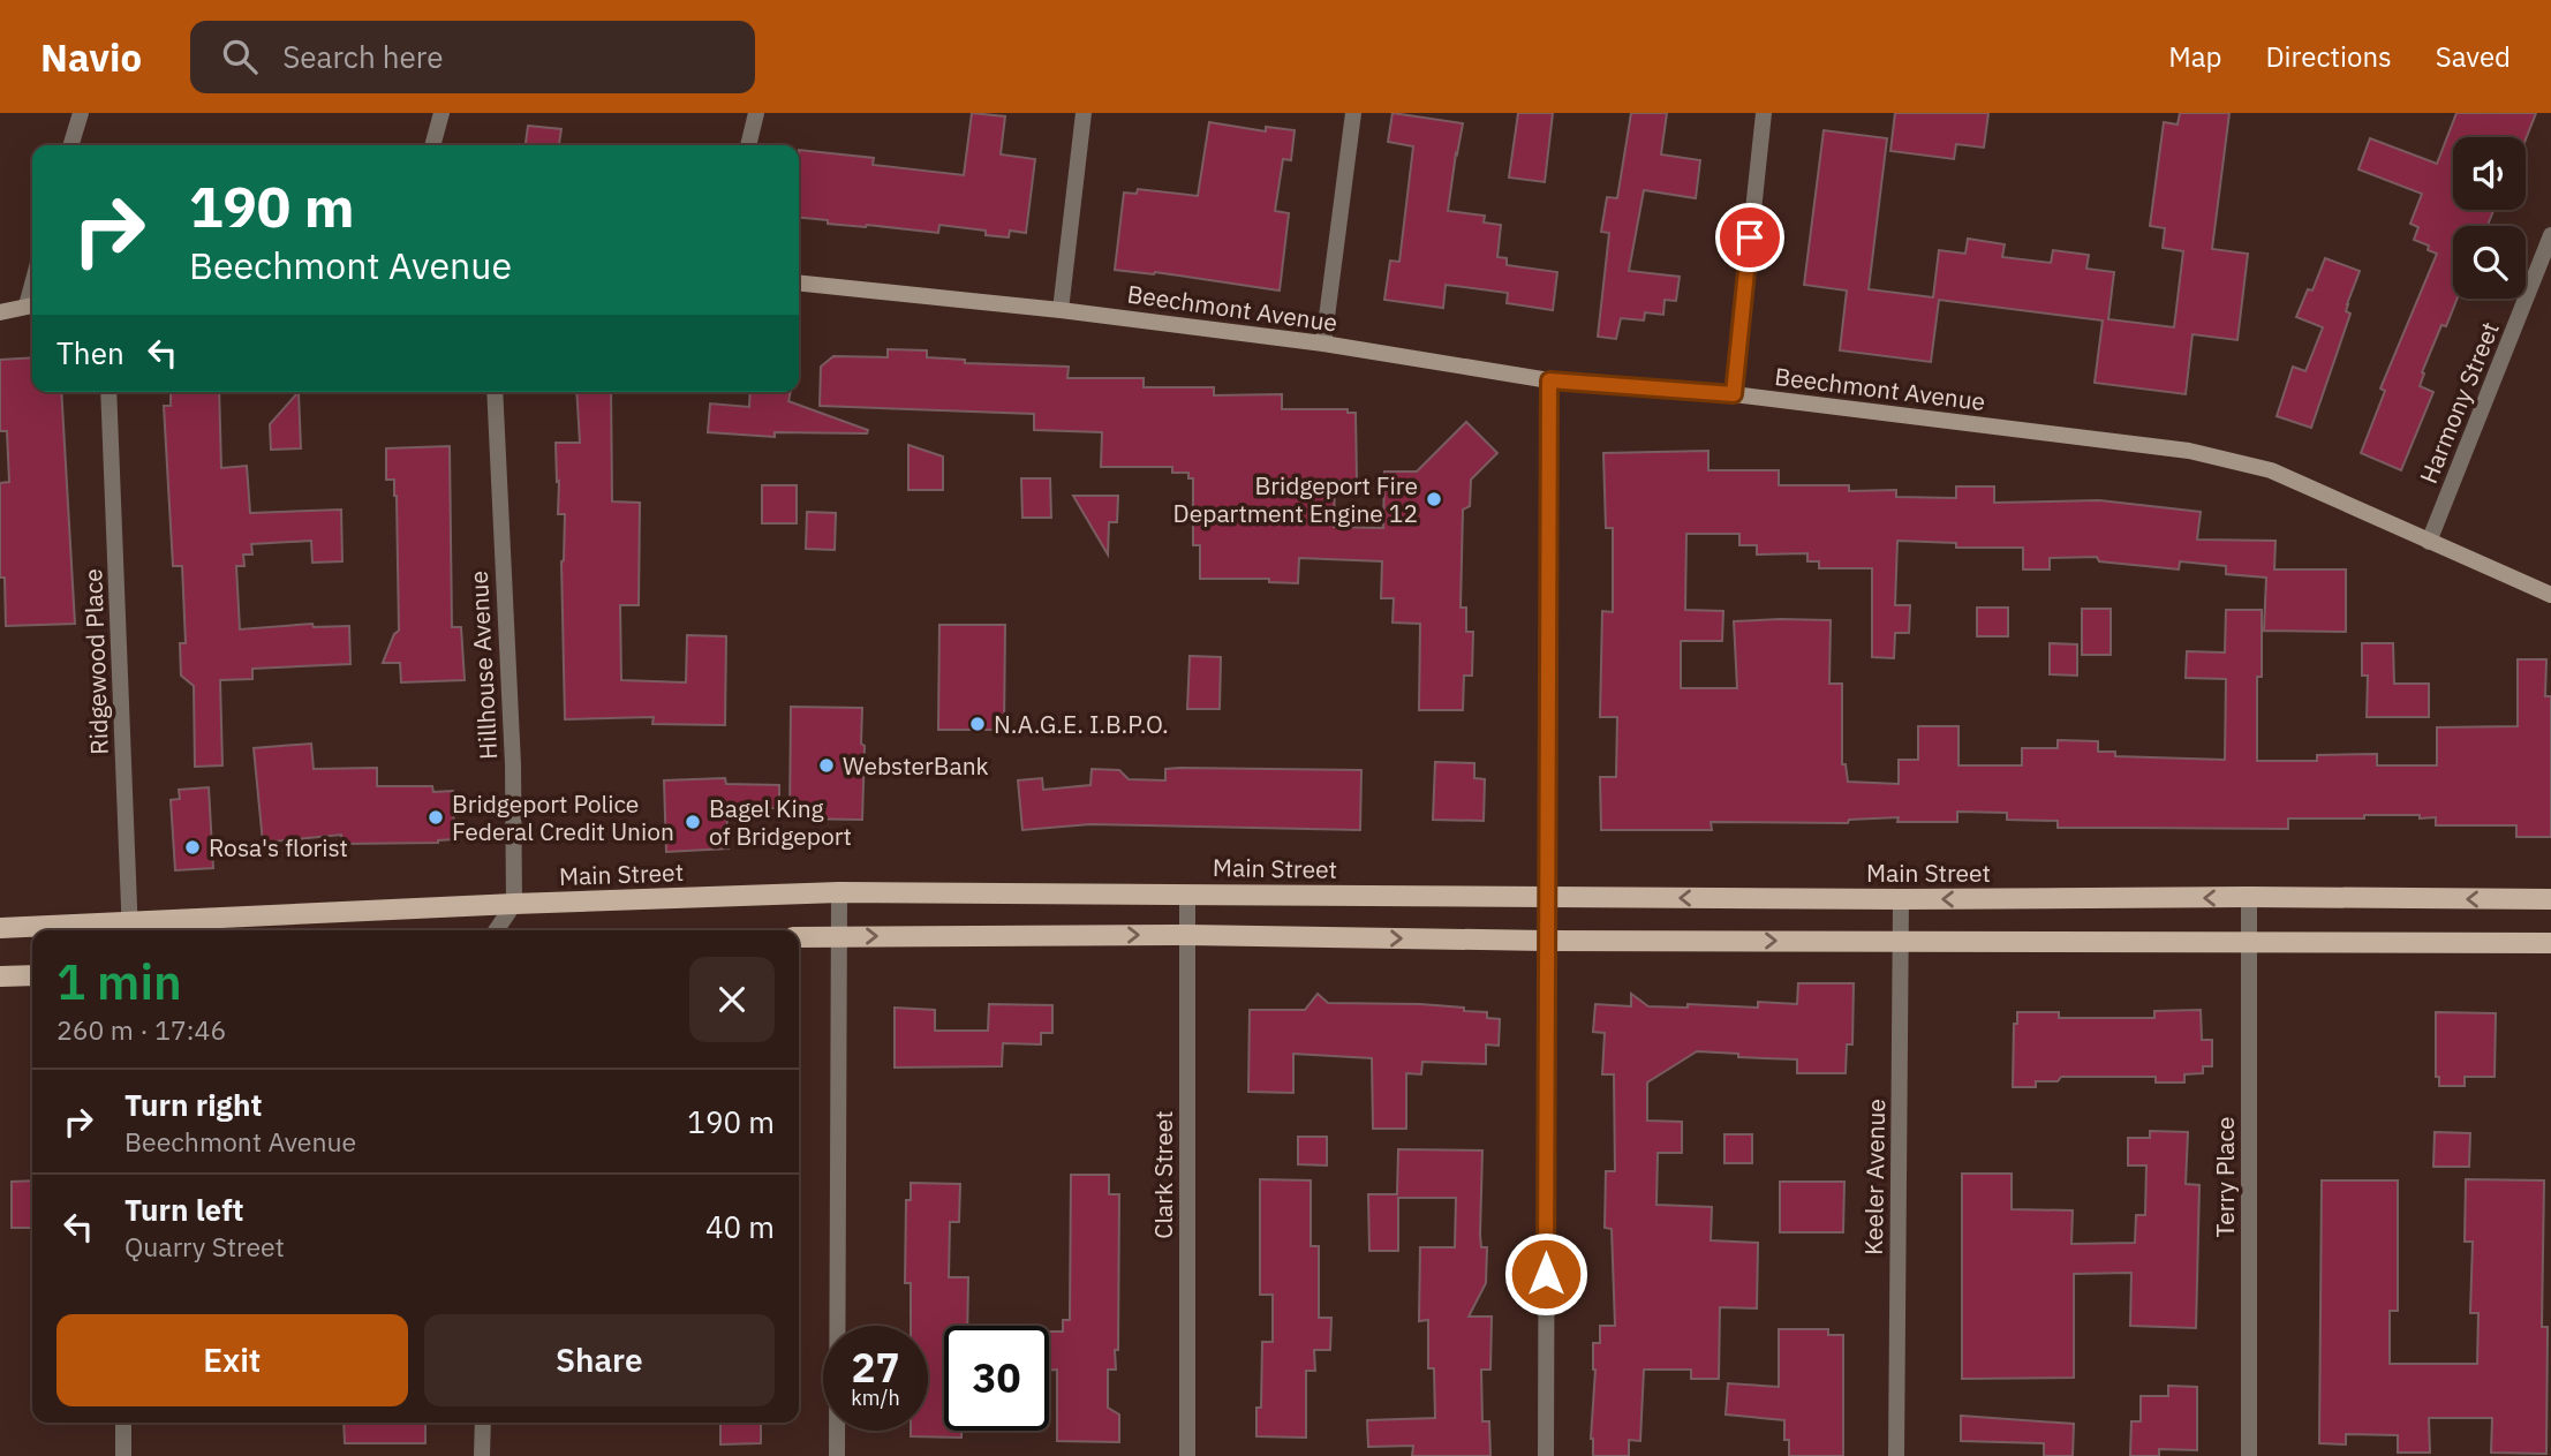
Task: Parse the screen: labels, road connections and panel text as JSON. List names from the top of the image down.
{
  "streets": {
    "main road": ["Main Street"],
    "street": [
      "Beechmont Avenue",
      "Harmony Street",
      "Ridgewood Place",
      "Hillhouse Avenue",
      "Clark Street",
      "Keeler Avenue",
      "Terry Place"
    ]
  },
  "crossings": [
    ["Beechmont Avenue", "Harmony Street"],
    ["Ridgewood Place", "Main Street"],
    ["Hillhouse Avenue", "Main Street"],
    ["Main Street", "Clark Street"],
    ["Main Street", "Keeler Avenue"],
    ["Main Street", "Terry Place"]
  ],
  "places": [
    "Bridgeport Fire Department Engine 12",
    "N.A.G.E. I.B.P.O.",
    "WebsterBank",
    "Bridgeport Police Federal Credit Union",
    "Bagel King of Bridgeport",
    "Rosa's florist"
  ],
  "page": {
    "header": "Navio",
    "search": "Search here",
    "nav": ["Map", "Directions", "Saved"],
    "turn": ["190 m", "Beechmont Avenue"],
    "then": "Then",
    "heading": ["1 min", "260 m · 17:46"],
    "list": [
      {
        "name": "Turn right",
        "note": "Beechmont Avenue",
        "value": "190 m"
      },
      {
        "name": "Turn left",
        "note": "Quarry Street",
        "value": "40 m"
      }
    ],
    "buttons": ["Exit", "Share"],
    "speed": "27 km/h",
    "limit": "30"
  }
}
